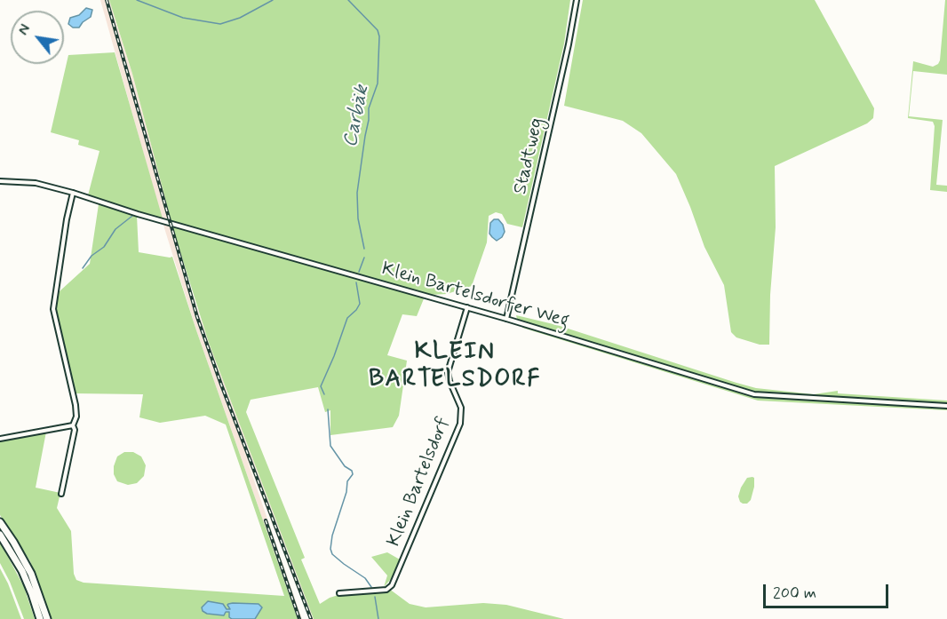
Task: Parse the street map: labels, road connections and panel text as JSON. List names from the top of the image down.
{
  "streets": {
    "street": ["Stadtweg", "Klein Bartelsdorfer Weg", "Klein Bartelsdorf"]
  },
  "crossings": [
    ["Stadtweg", "Klein Bartelsdorfer Weg"],
    ["Klein Bartelsdorfer Weg", "Klein Bartelsdorf"]
  ],
  "districts": ["KLEIN BARTELSDORF"],
  "water": ["Carbäk"],
  "scale_bar": "200 m",
  "north": "top left"
}
